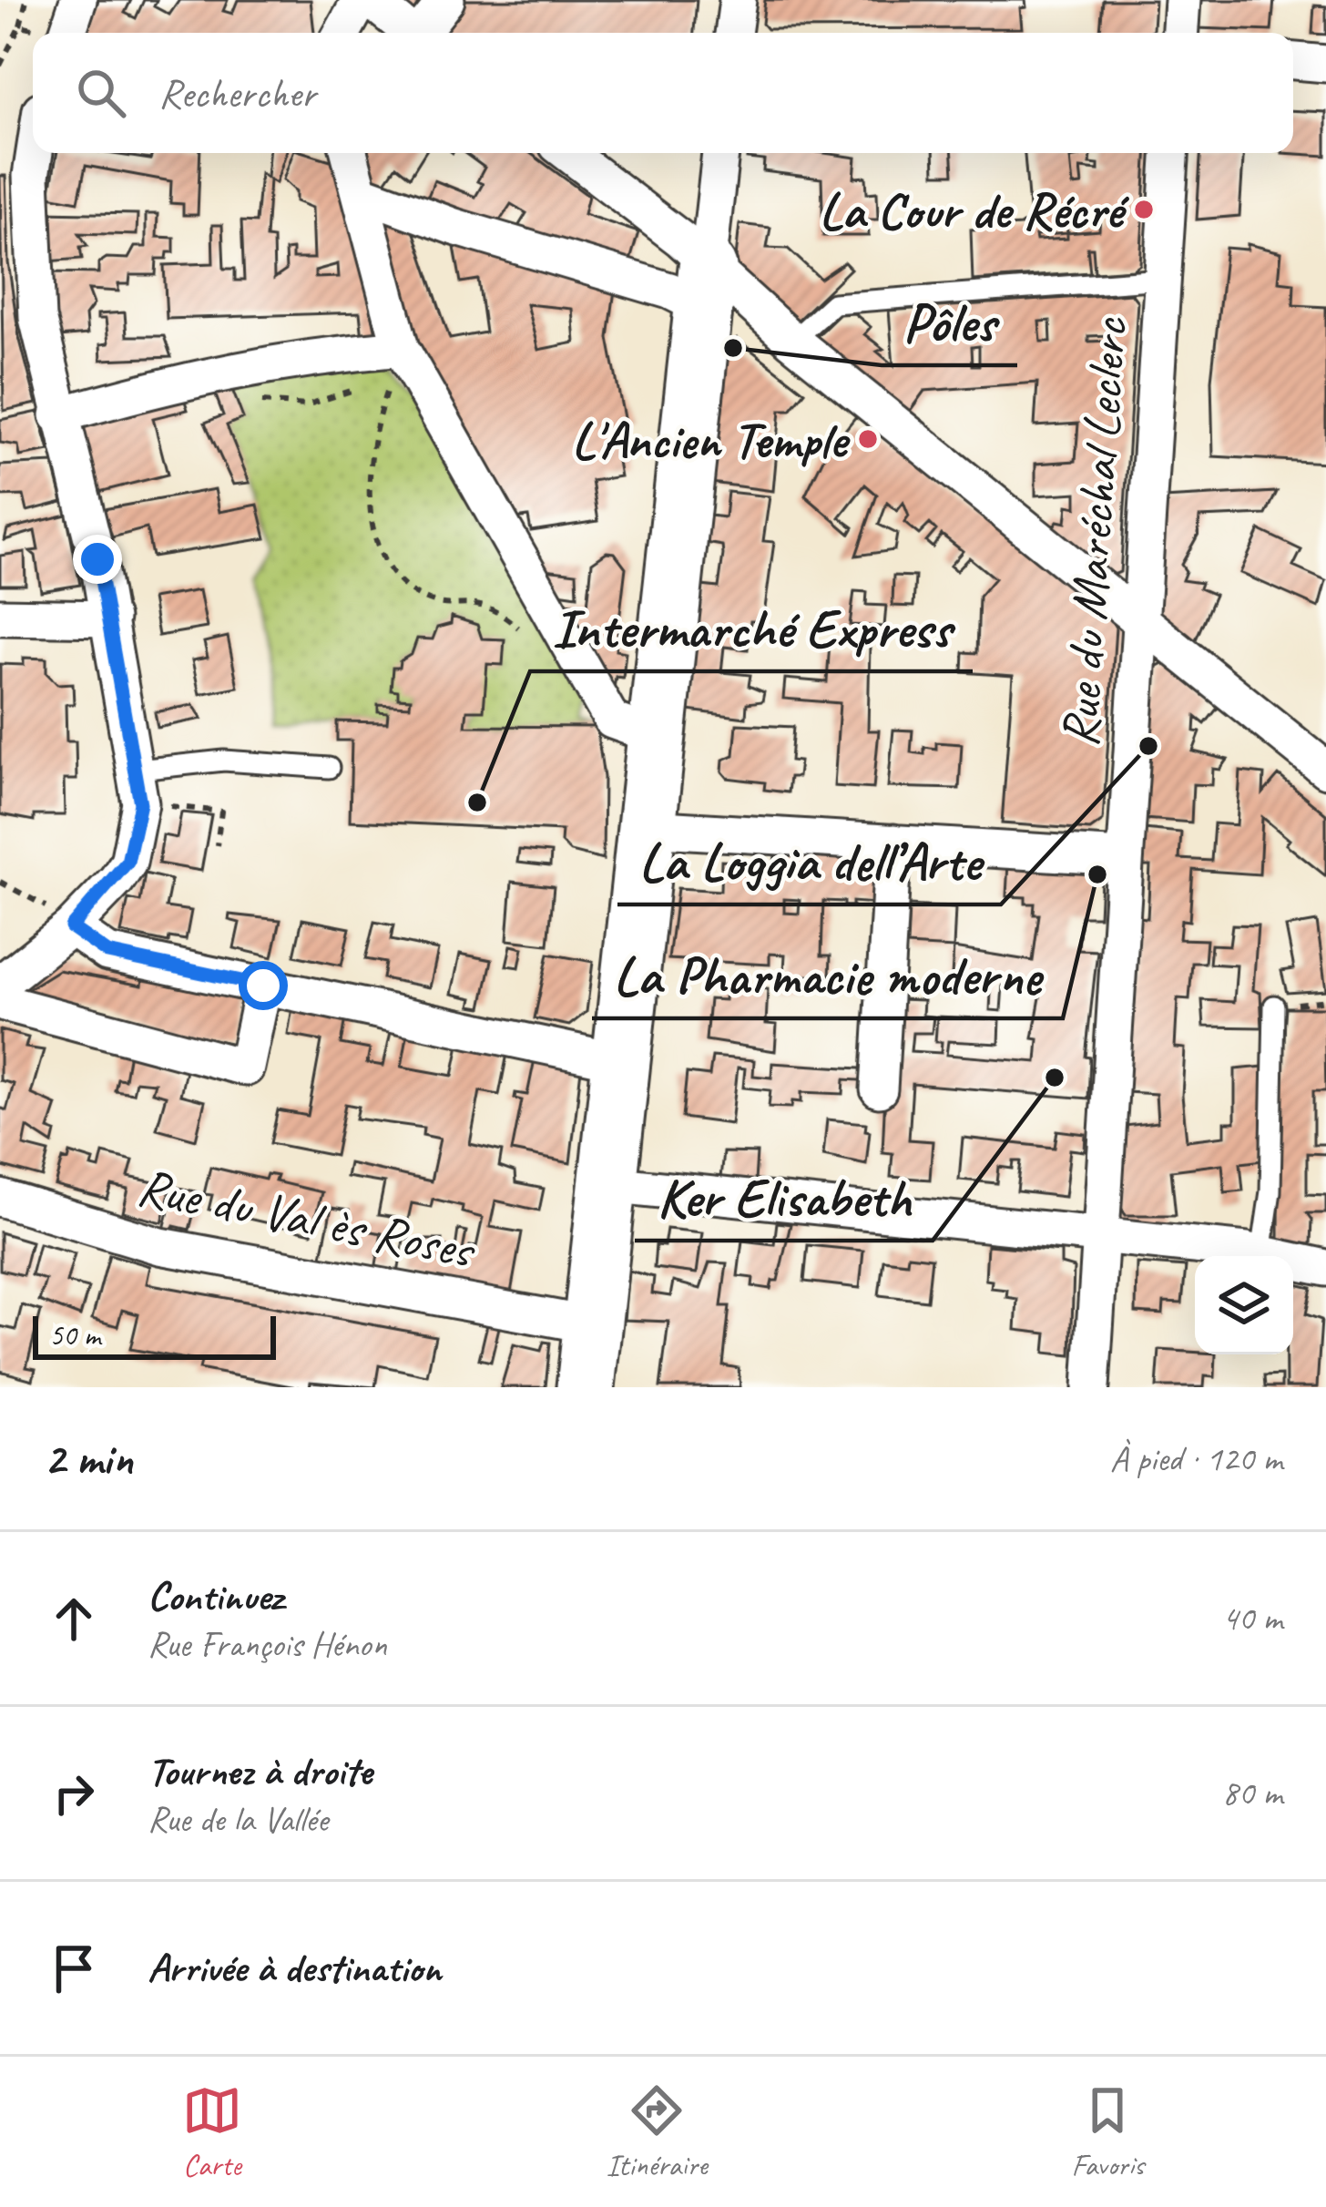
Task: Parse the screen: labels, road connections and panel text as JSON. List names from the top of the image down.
{
  "streets": {
    "street": ["Rue du Maréchal Leclerc", "Rue du Val ès Roses"]
  },
  "places": [
    "La Cour de Récré",
    "Pôles",
    "L'Ancien Temple",
    "La Loggia dell’Arte",
    "Intermarché Express",
    "La Pharmacie moderne",
    "Ker Elisabeth"
  ],
  "scale_bar": "50 m",
  "page": {
    "search": "Rechercher",
    "scale": "50 m",
    "heading": ["2 min", "À pied · 120 m"],
    "list": [
      ["Continuez", "Rue François Hénon", "40 m"],
      ["Tournez à droite", "Rue de la Vallée", "80 m"],
      "Arrivée à destination"
    ],
    "nav": ["Carte", "Itinéraire", "Favoris"]
  }
}
